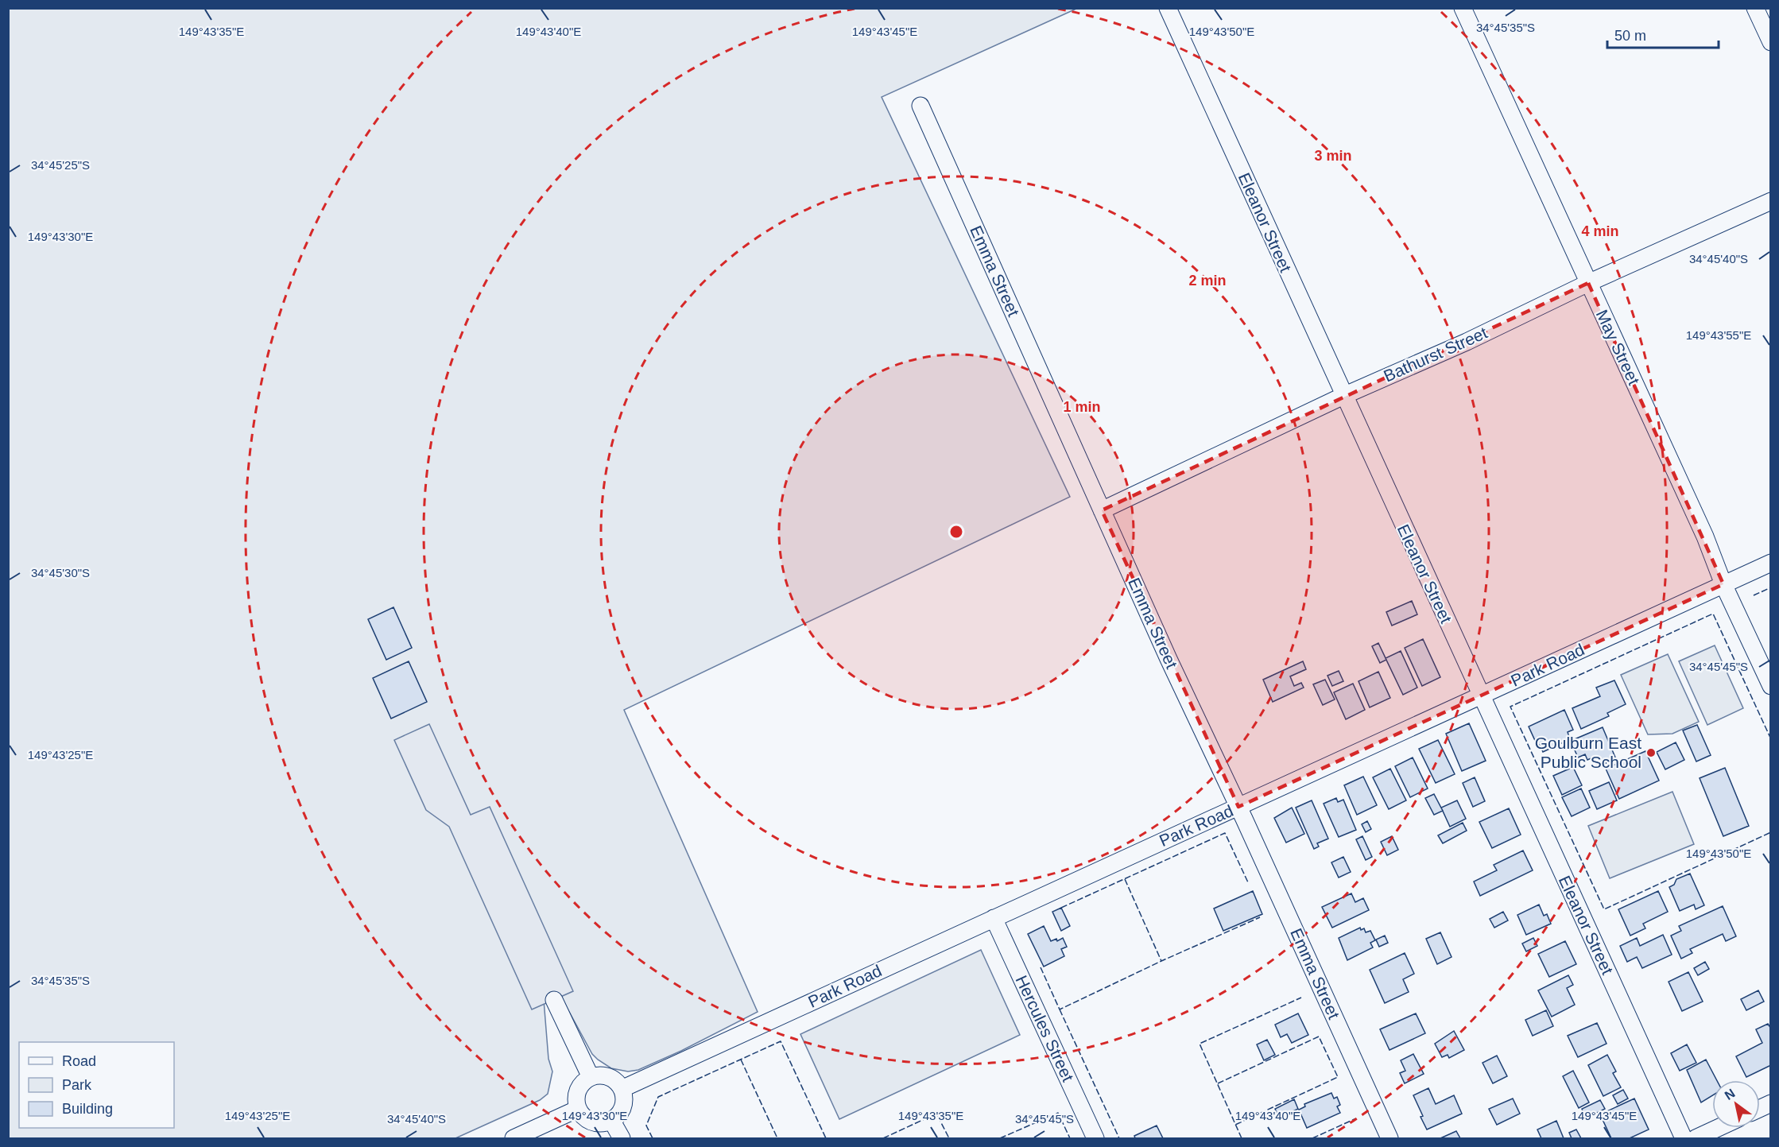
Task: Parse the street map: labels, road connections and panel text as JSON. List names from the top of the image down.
{
  "streets": {
    "street": [
      "Eleanor Street",
      "Emma Street",
      "May Street",
      "Bathurst Street",
      "Park Road",
      "Hercules Street"
    ]
  },
  "crossings": [
    ["Eleanor Street", "Bathurst Street"],
    ["Eleanor Street", "Park Road"],
    ["Emma Street", "Bathurst Street"],
    ["Emma Street", "Park Road"],
    ["May Street", "Bathurst Street"],
    ["May Street", "Park Road"],
    ["Park Road", "Hercules Street"]
  ],
  "places": ["Goulburn East Public School"],
  "legend": ["Road", "Park", "Building"],
  "scale_bar": "50 m",
  "north": "top left",
  "coordinates": [
    "34°45'35\"S",
    "149°43'35\"E",
    "149°43'40\"E",
    "149°43'45\"E",
    "149°43'50\"E",
    "34°45'25\"S",
    "149°43'30\"E",
    "34°45'40\"S",
    "149°43'55\"E",
    "34°45'30\"S",
    "34°45'45\"S",
    "149°43'25\"E"
  ],
  "rings": [
    "3 min",
    "4 min",
    "2 min",
    "1 min"
  ]
}
